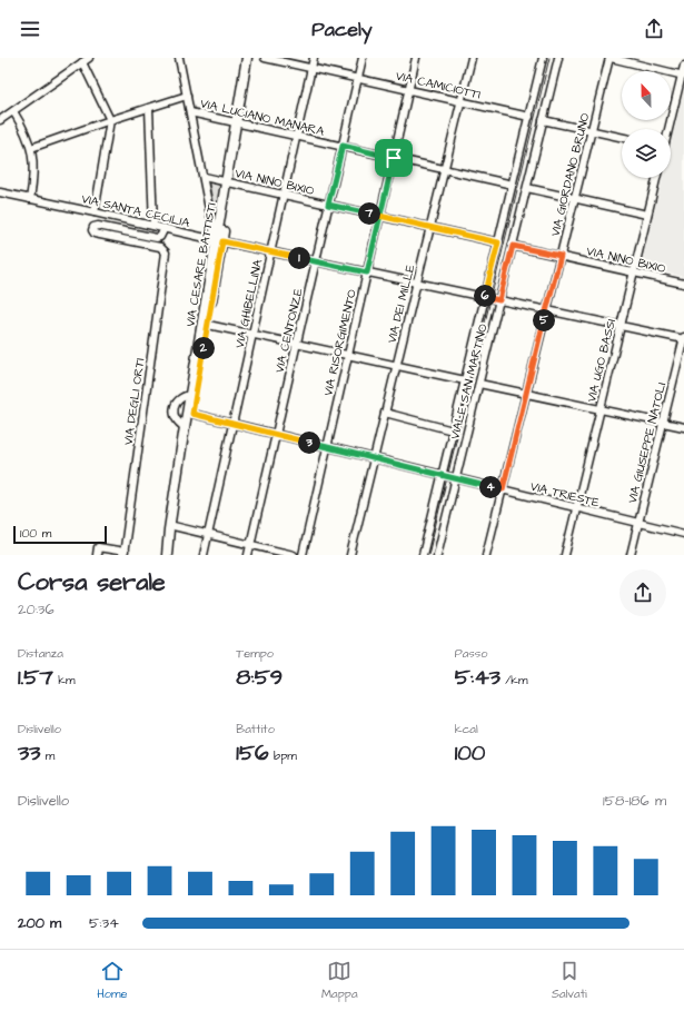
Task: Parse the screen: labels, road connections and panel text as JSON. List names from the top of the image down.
{
  "streets": {
    "main road": ["VIA CESARE BATTISTI"],
    "street": [
      "VIA CAMICIOTTI",
      "VIA LUCIANO MANARA",
      "VIA GIORDANO BRUNO",
      "VIA NINO BIXIO",
      "VIA SANTA CECILIA",
      "VIA GHIBELLINA",
      "VIA DEI MILLE",
      "VIA CENTONZE",
      "VIA RISORGIMENTO",
      "VIA UGO BASSI",
      "VIALE SAN MARTINO",
      "VIA DEGLI ORTI",
      "VIA GIUSEPPE NATOLI",
      "VIA TRIESTE"
    ]
  },
  "crossings": [
    ["VIA CAMICIOTTI", "VIA GHIBELLINA"],
    ["VIA CAMICIOTTI", "VIA DEI MILLE"],
    ["VIA CAMICIOTTI", "VIA CENTONZE"],
    ["VIA CAMICIOTTI", "VIA RISORGIMENTO"],
    ["VIA CAMICIOTTI", "VIALE SAN MARTINO"],
    ["VIA LUCIANO MANARA", "VIA CESARE BATTISTI"],
    ["VIA LUCIANO MANARA", "VIA GHIBELLINA"],
    ["VIA LUCIANO MANARA", "VIA DEI MILLE"],
    ["VIA LUCIANO MANARA", "VIA CENTONZE"],
    ["VIA LUCIANO MANARA", "VIA RISORGIMENTO"],
    ["VIA LUCIANO MANARA", "VIALE SAN MARTINO"],
    ["VIA GIORDANO BRUNO", "VIA NINO BIXIO"],
    ["VIA GIORDANO BRUNO", "VIA SANTA CECILIA"],
    ["VIA GIORDANO BRUNO", "VIA TRIESTE"],
    ["VIA NINO BIXIO", "VIA CESARE BATTISTI"],
    ["VIA NINO BIXIO", "VIA GHIBELLINA"],
    ["VIA NINO BIXIO", "VIA DEI MILLE"],
    ["VIA NINO BIXIO", "VIA CENTONZE"],
    ["VIA NINO BIXIO", "VIA RISORGIMENTO"],
    ["VIA NINO BIXIO", "VIA UGO BASSI"],
    ["VIA NINO BIXIO", "VIALE SAN MARTINO"],
    ["VIA SANTA CECILIA", "VIA CESARE BATTISTI"],
    ["VIA SANTA CECILIA", "VIA GHIBELLINA"],
    ["VIA SANTA CECILIA", "VIA DEI MILLE"],
    ["VIA SANTA CECILIA", "VIA CENTONZE"],
    ["VIA SANTA CECILIA", "VIA RISORGIMENTO"],
    ["VIA SANTA CECILIA", "VIA UGO BASSI"],
    ["VIA SANTA CECILIA", "VIALE SAN MARTINO"],
    ["VIA SANTA CECILIA", "VIA DEGLI ORTI"],
    ["VIA SANTA CECILIA", "VIA GIUSEPPE NATOLI"],
    ["VIA CESARE BATTISTI", "VIA TRIESTE"],
    ["VIA GHIBELLINA", "VIA TRIESTE"],
    ["VIA DEI MILLE", "VIA TRIESTE"],
    ["VIA CENTONZE", "VIA TRIESTE"],
    ["VIA RISORGIMENTO", "VIA TRIESTE"],
    ["VIA UGO BASSI", "VIA TRIESTE"],
    ["VIALE SAN MARTINO", "VIA TRIESTE"],
    ["VIA GIUSEPPE NATOLI", "VIA TRIESTE"]
  ],
  "scale_bar": "100 m",
  "north": "top",
  "page": {
    "header": "Pacely",
    "pins": [
      "7",
      "1",
      "6",
      "5",
      "2",
      "3",
      "4"
    ],
    "scale": "100 m",
    "heading": ["Corsa serale", "20:36"],
    "stats": [
      ["Distanza", "1.57 km"],
      ["Tempo", "8:59"],
      ["Passo", "5:43 /km"],
      ["Dislivello", "33 m"],
      ["Battito", "156 bpm"],
      ["kcal", "100"]
    ],
    "chart": ["Dislivello", "158–186 m"],
    "list": [
      {
        "name": "200 m",
        "note": "5:34"
      }
    ],
    "tabs": ["Home", "Mappa", "Salvati"]
  }
}
